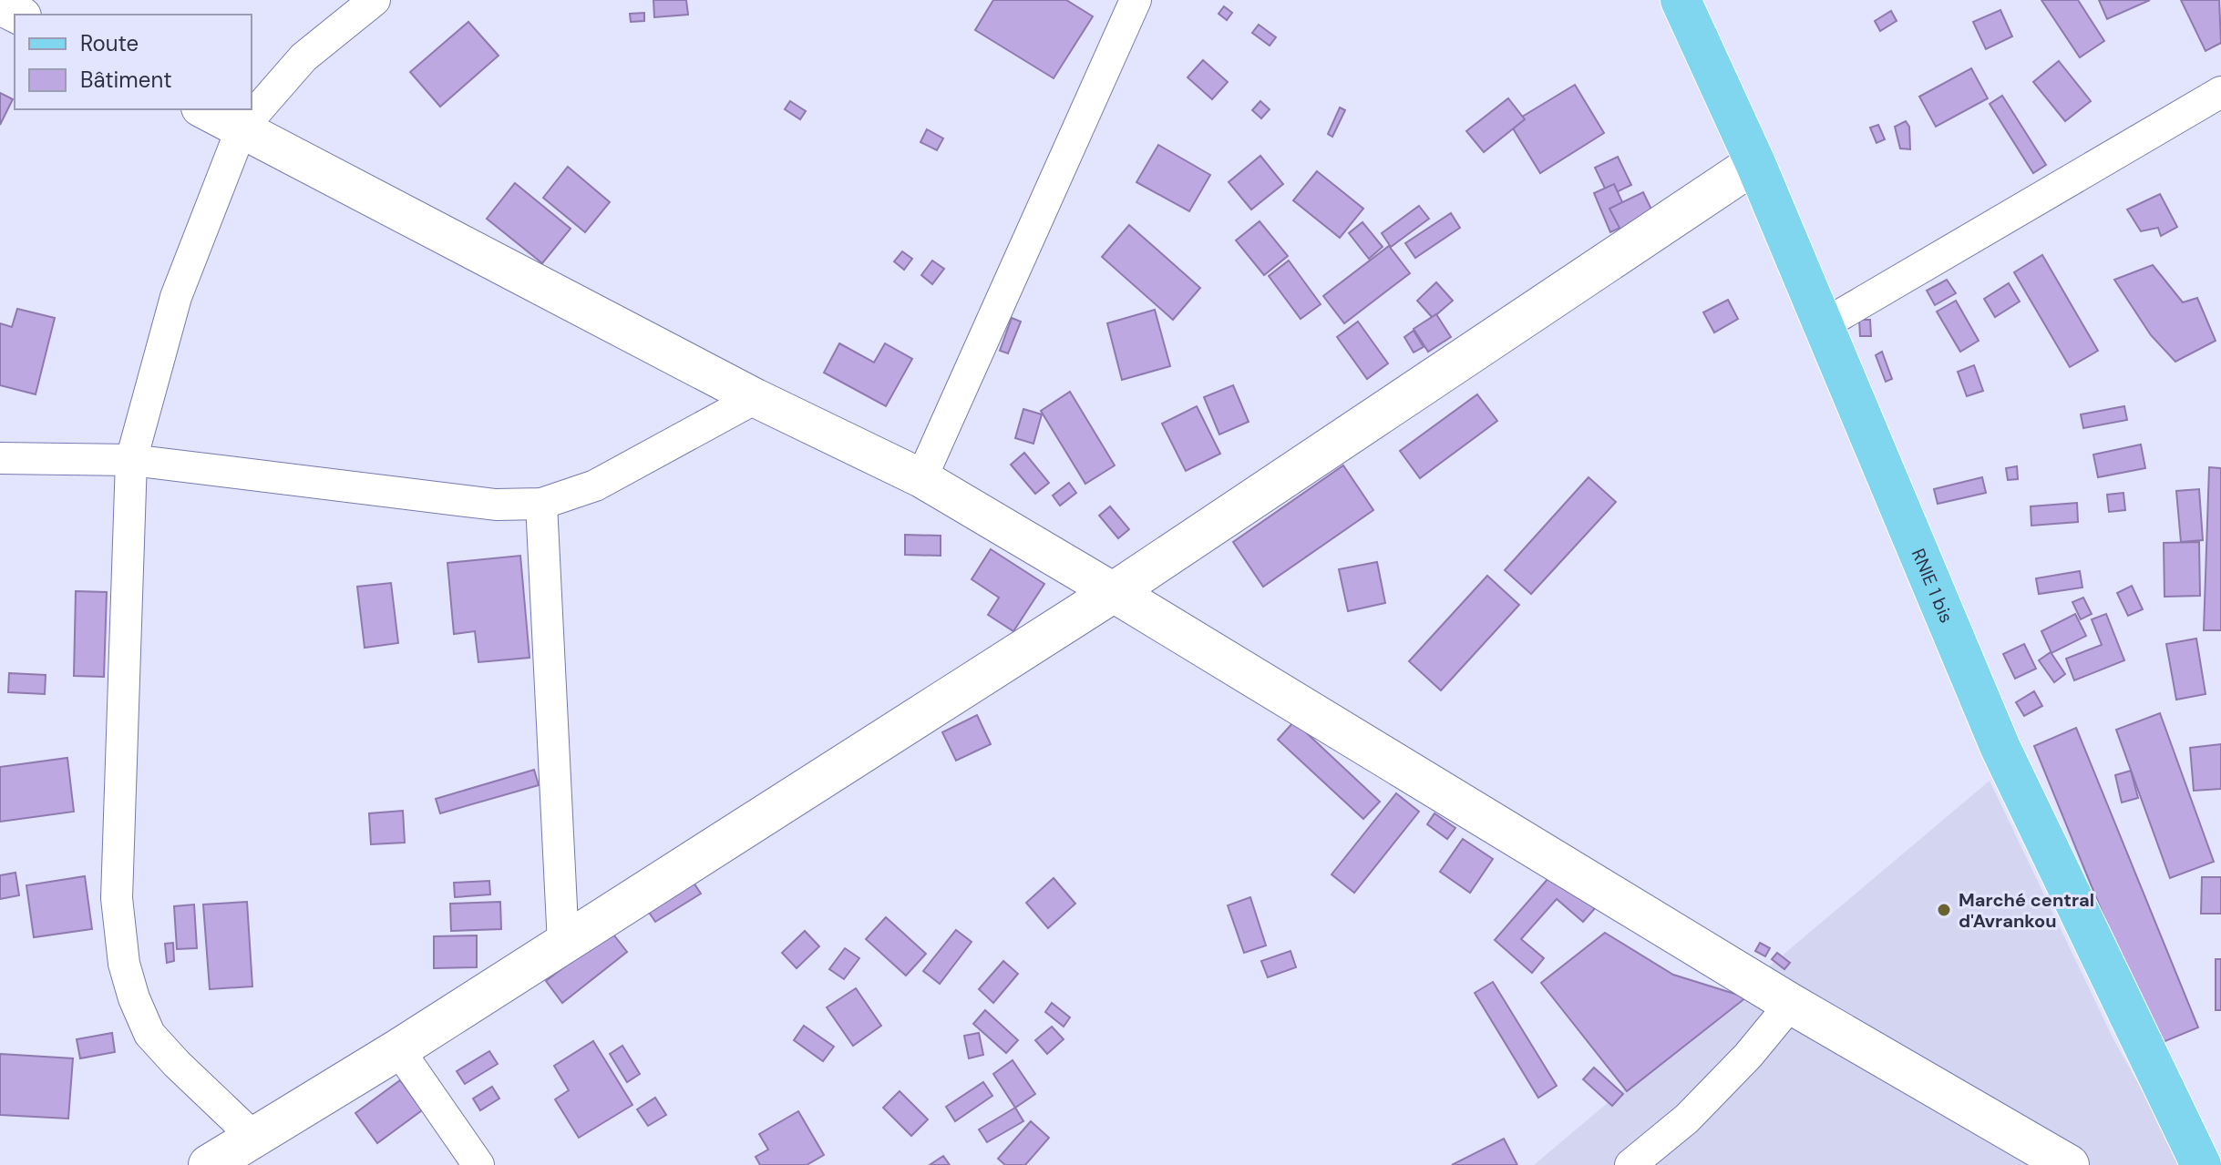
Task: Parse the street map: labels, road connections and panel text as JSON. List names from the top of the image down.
{
  "streets": {
    "main road": ["RNIE 1 bis"]
  },
  "places": ["Marché central d'Avrankou"],
  "legend": ["Route", "Bâtiment"]
}
